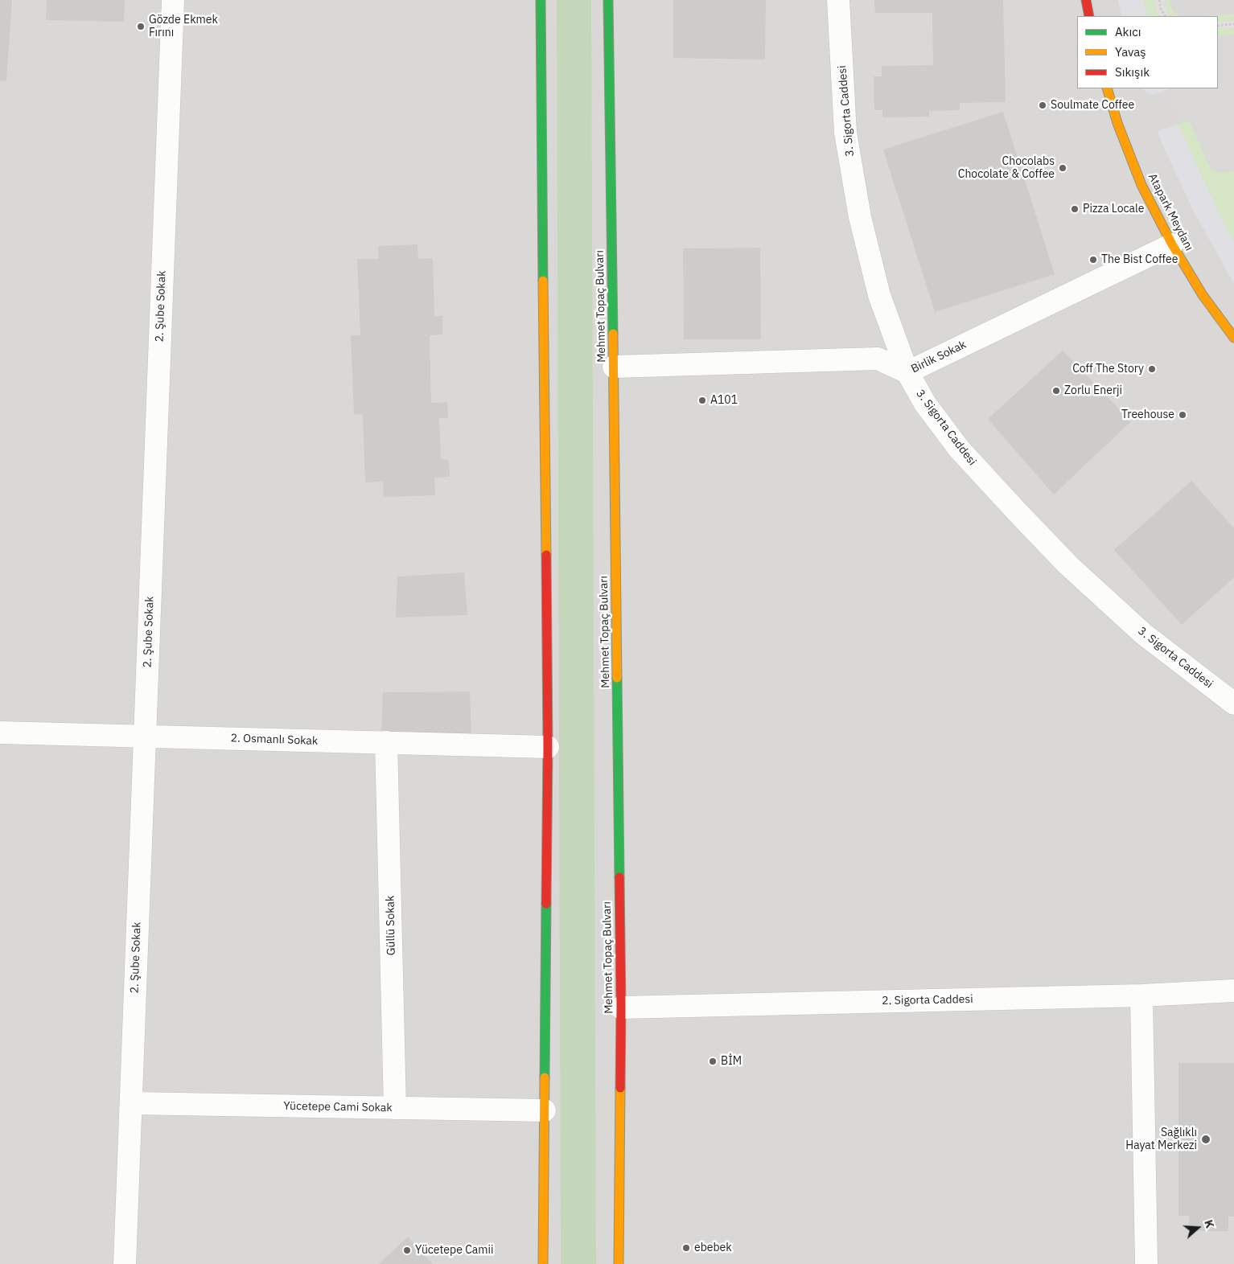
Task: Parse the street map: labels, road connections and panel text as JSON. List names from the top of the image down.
{
  "streets": {
    "main road": ["Atapark Meydanı", "Mehmet Topaç Bulvarı"],
    "street": [
      "3. Sigorta Caddesi",
      "2. Şube Sokak",
      "Birlik Sokak",
      "2. Osmanlı Sokak",
      "Güllü Sokak",
      "2. Sigorta Caddesi",
      "Yücetepe Cami Sokak"
    ]
  },
  "crossings": [
    ["3. Sigorta Caddesi", "Birlik Sokak"],
    ["Atapark Meydanı", "Birlik Sokak"],
    ["2. Şube Sokak", "2. Osmanlı Sokak"],
    ["2. Şube Sokak", "Yücetepe Cami Sokak"],
    ["Mehmet Topaç Bulvarı", "Birlik Sokak"],
    ["Mehmet Topaç Bulvarı", "2. Sigorta Caddesi"],
    ["2. Osmanlı Sokak", "Güllü Sokak"],
    ["Güllü Sokak", "Yücetepe Cami Sokak"]
  ],
  "places": [
    "Gözde Ekmek Fırını",
    "Soulmate Coffee",
    "Chocolabs Chocolate & Coffee",
    "Pizza Locale",
    "The Bist Coffee",
    "Coff The Story",
    "Zorlu Enerji",
    "A101",
    "Treehouse",
    "BİM",
    "Sağlıklı Hayat Merkezi",
    "ebebek",
    "Yücetepe Camii"
  ],
  "legend": ["Akıcı", "Yavaş", "Sıkışık"],
  "north": "right"
}
